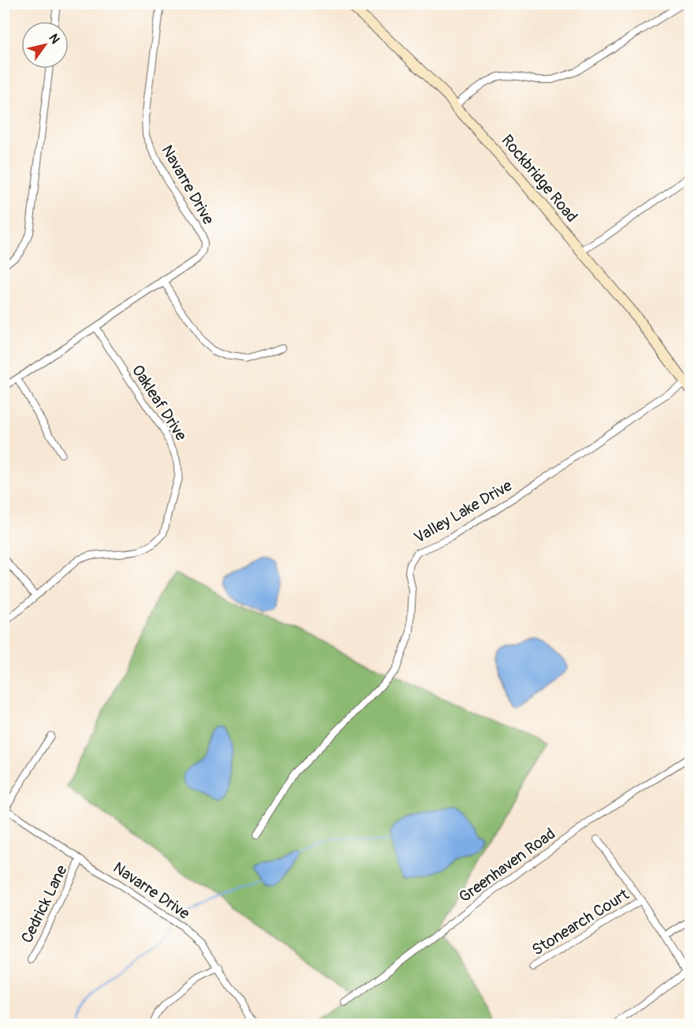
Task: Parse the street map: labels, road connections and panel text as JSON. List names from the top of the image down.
{
  "streets": {
    "main road": ["Rockbridge Road"],
    "street": [
      "Navarre Drive",
      "Oakleaf Drive",
      "Valley Lake Drive",
      "Greenhaven Road",
      "Cedrick Lane",
      "Stonearch Court"
    ]
  },
  "crossings": [
    ["Rockbridge Road", "Valley Lake Drive"],
    ["Navarre Drive", "Oakleaf Drive"],
    ["Navarre Drive", "Cedrick Lane"]
  ],
  "north": "top right"
}
